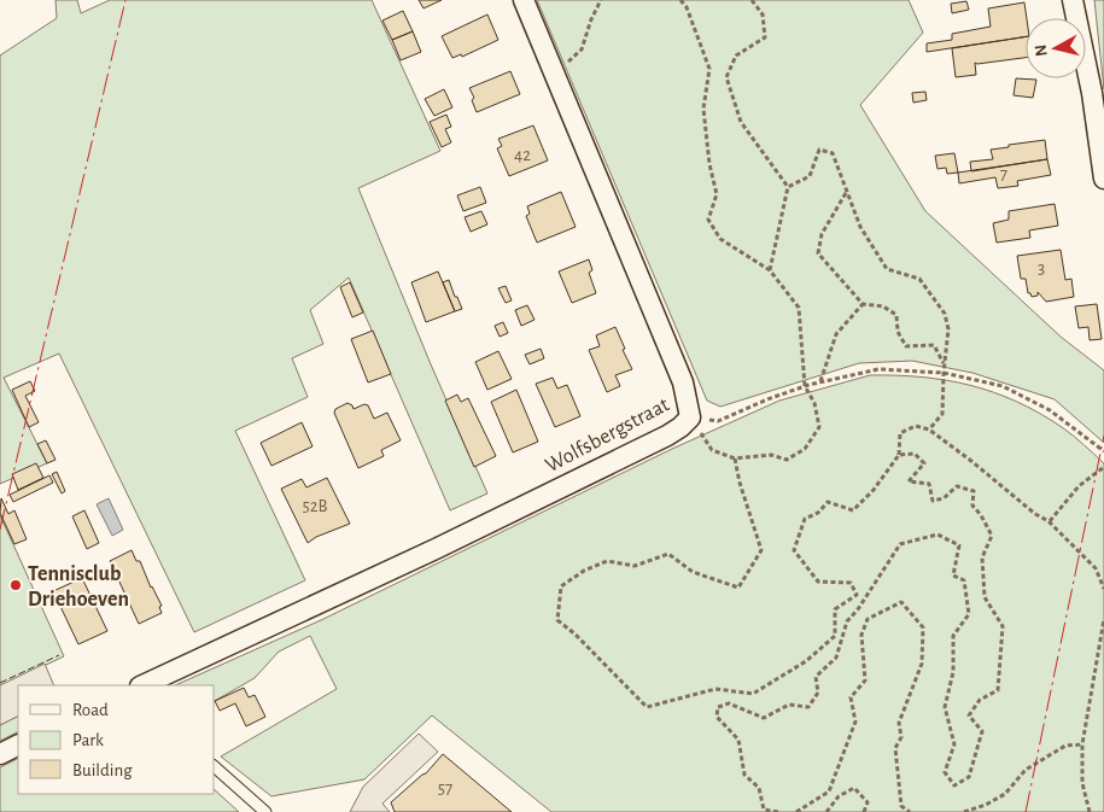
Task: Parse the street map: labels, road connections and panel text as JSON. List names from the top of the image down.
{
  "streets": {
    "street": ["Wolfsbergstraat"]
  },
  "places": ["Tennisclub Driehoeven"],
  "house_numbers": [
    "42",
    "7",
    "3",
    "52B",
    "57"
  ],
  "legend": ["Road", "Park", "Building"],
  "north": "left"
}
